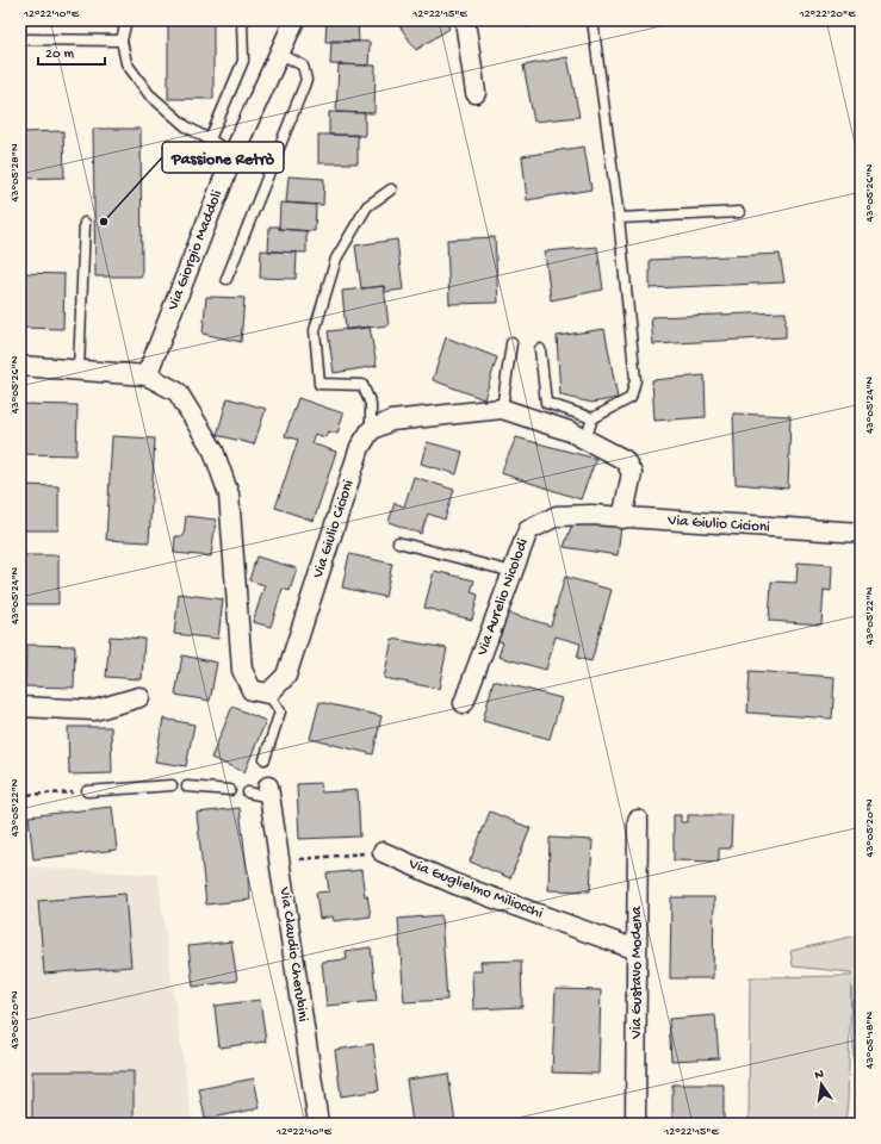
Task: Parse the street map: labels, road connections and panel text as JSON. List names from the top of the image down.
{
  "streets": {
    "street": [
      "Via Giorgio Maddoli",
      "Via Giulio Cicioni",
      "Via Aurelio Nicolodi",
      "Via Guglielmo Miliocchi",
      "Via Claudio Cherubini",
      "Via Gustavo Modena"
    ]
  },
  "crossings": [
    ["Via Giulio Cicioni", "Via Aurelio Nicolodi"],
    ["Via Guglielmo Miliocchi", "Via Gustavo Modena"]
  ],
  "places": ["Passione Retrò"],
  "scale_bar": "20 m",
  "north": "top",
  "coordinates": [
    "12°22'10\"E",
    "12°22'15\"E",
    "12°22'20\"E",
    "43°05'28\"N",
    "43°05'26\"N",
    "43°05'24\"N",
    "43°05'22\"N",
    "43°05'20\"N",
    "43°05'18\"N"
  ]
}
